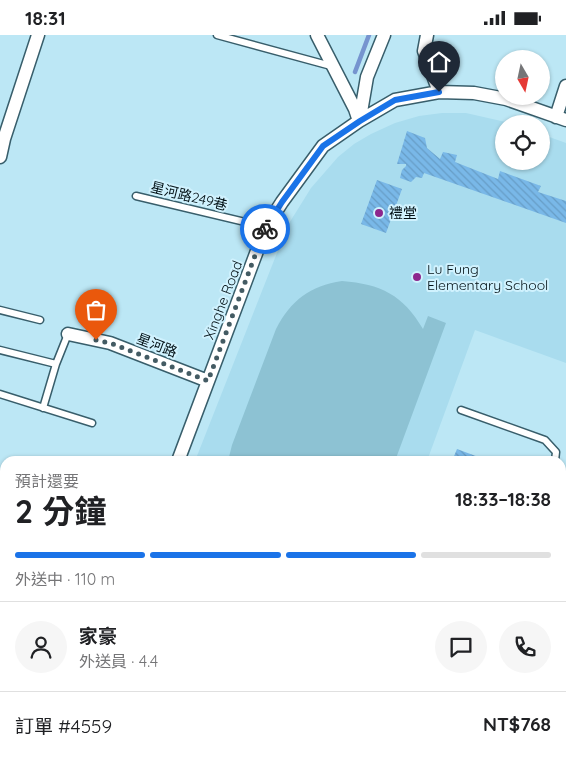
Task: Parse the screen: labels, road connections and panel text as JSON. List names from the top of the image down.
{
  "streets": {
    "street": ["Xinghe Road", "星河路"],
    "lane": ["星河路249巷"]
  },
  "crossings": [
    ["星河路249巷", "Xinghe Road"],
    ["Xinghe Road", "星河路"]
  ],
  "places": ["禮堂", "Lu Fung Elementary School"],
  "north": "bottom",
  "page": {
    "status": "18:31",
    "heading": ["2 分鐘", "預計還要", "18:33–18:38"],
    "panel": [
      "家豪",
      "外送員 · 4.4",
      "訂單 #4559",
      "NT$768"
    ],
    "bar": "外送中 · 110 m"
  }
}
